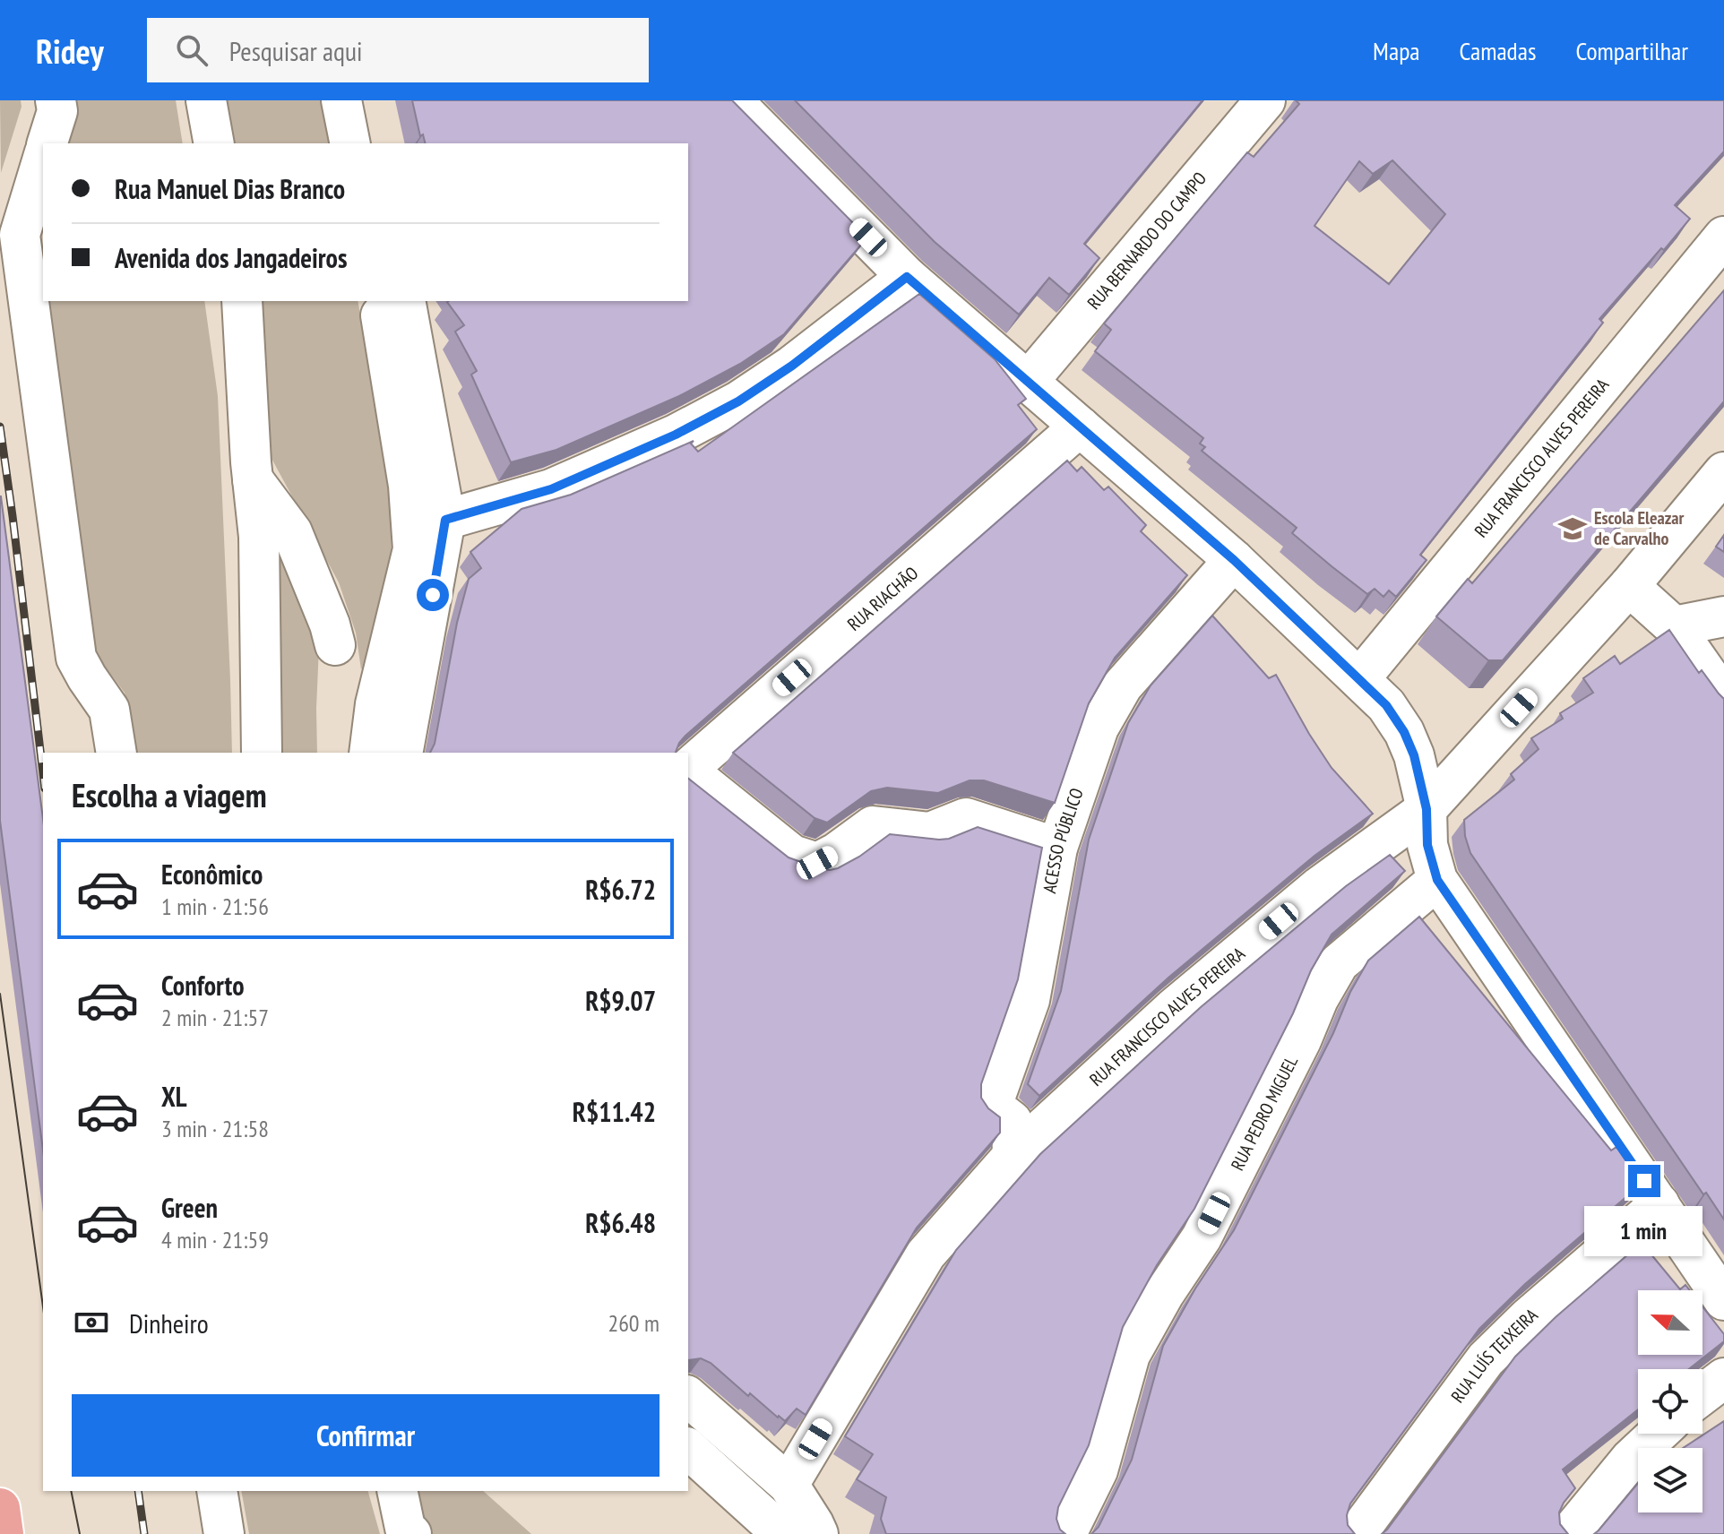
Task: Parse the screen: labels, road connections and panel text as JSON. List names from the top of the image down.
{
  "streets": {
    "street": [
      "RUA BERNARDO DO CAMPO",
      "RUA FRANCISCO ALVES PEREIRA",
      "RUA RIACHÃO",
      "ACESSO PÚBLICO",
      "RUA PEDRO MIGUEL",
      "RUA LUÍS TEIXEIRA"
    ]
  },
  "crossings": [
    ["RUA FRANCISCO ALVES PEREIRA", "ACESSO PÚBLICO"]
  ],
  "places": {
    "school or university": ["Escola Eleazar de Carvalho"]
  },
  "north": "left",
  "page": {
    "header": "Ridey",
    "search": "Pesquisar aqui",
    "nav": ["Mapa", "Camadas", "Compartilhar"],
    "banner": ["Rua Manuel Dias Branco", "Avenida dos Jangadeiros"],
    "heading": "Escolha a viagem",
    "list": [
      {
        "name": "Econômico",
        "note": "1 min · 21:56",
        "value": "R$6.72"
      },
      {
        "name": "Conforto",
        "note": "2 min · 21:57",
        "value": "R$9.07"
      },
      {
        "name": "XL",
        "note": "3 min · 21:58",
        "value": "R$11.42"
      },
      {
        "name": "Green",
        "note": "4 min · 21:59",
        "value": "R$6.48"
      }
    ],
    "bubble": "1 min",
    "pay": ["Dinheiro", "260 m"],
    "buttons": "Confirmar"
  }
}
